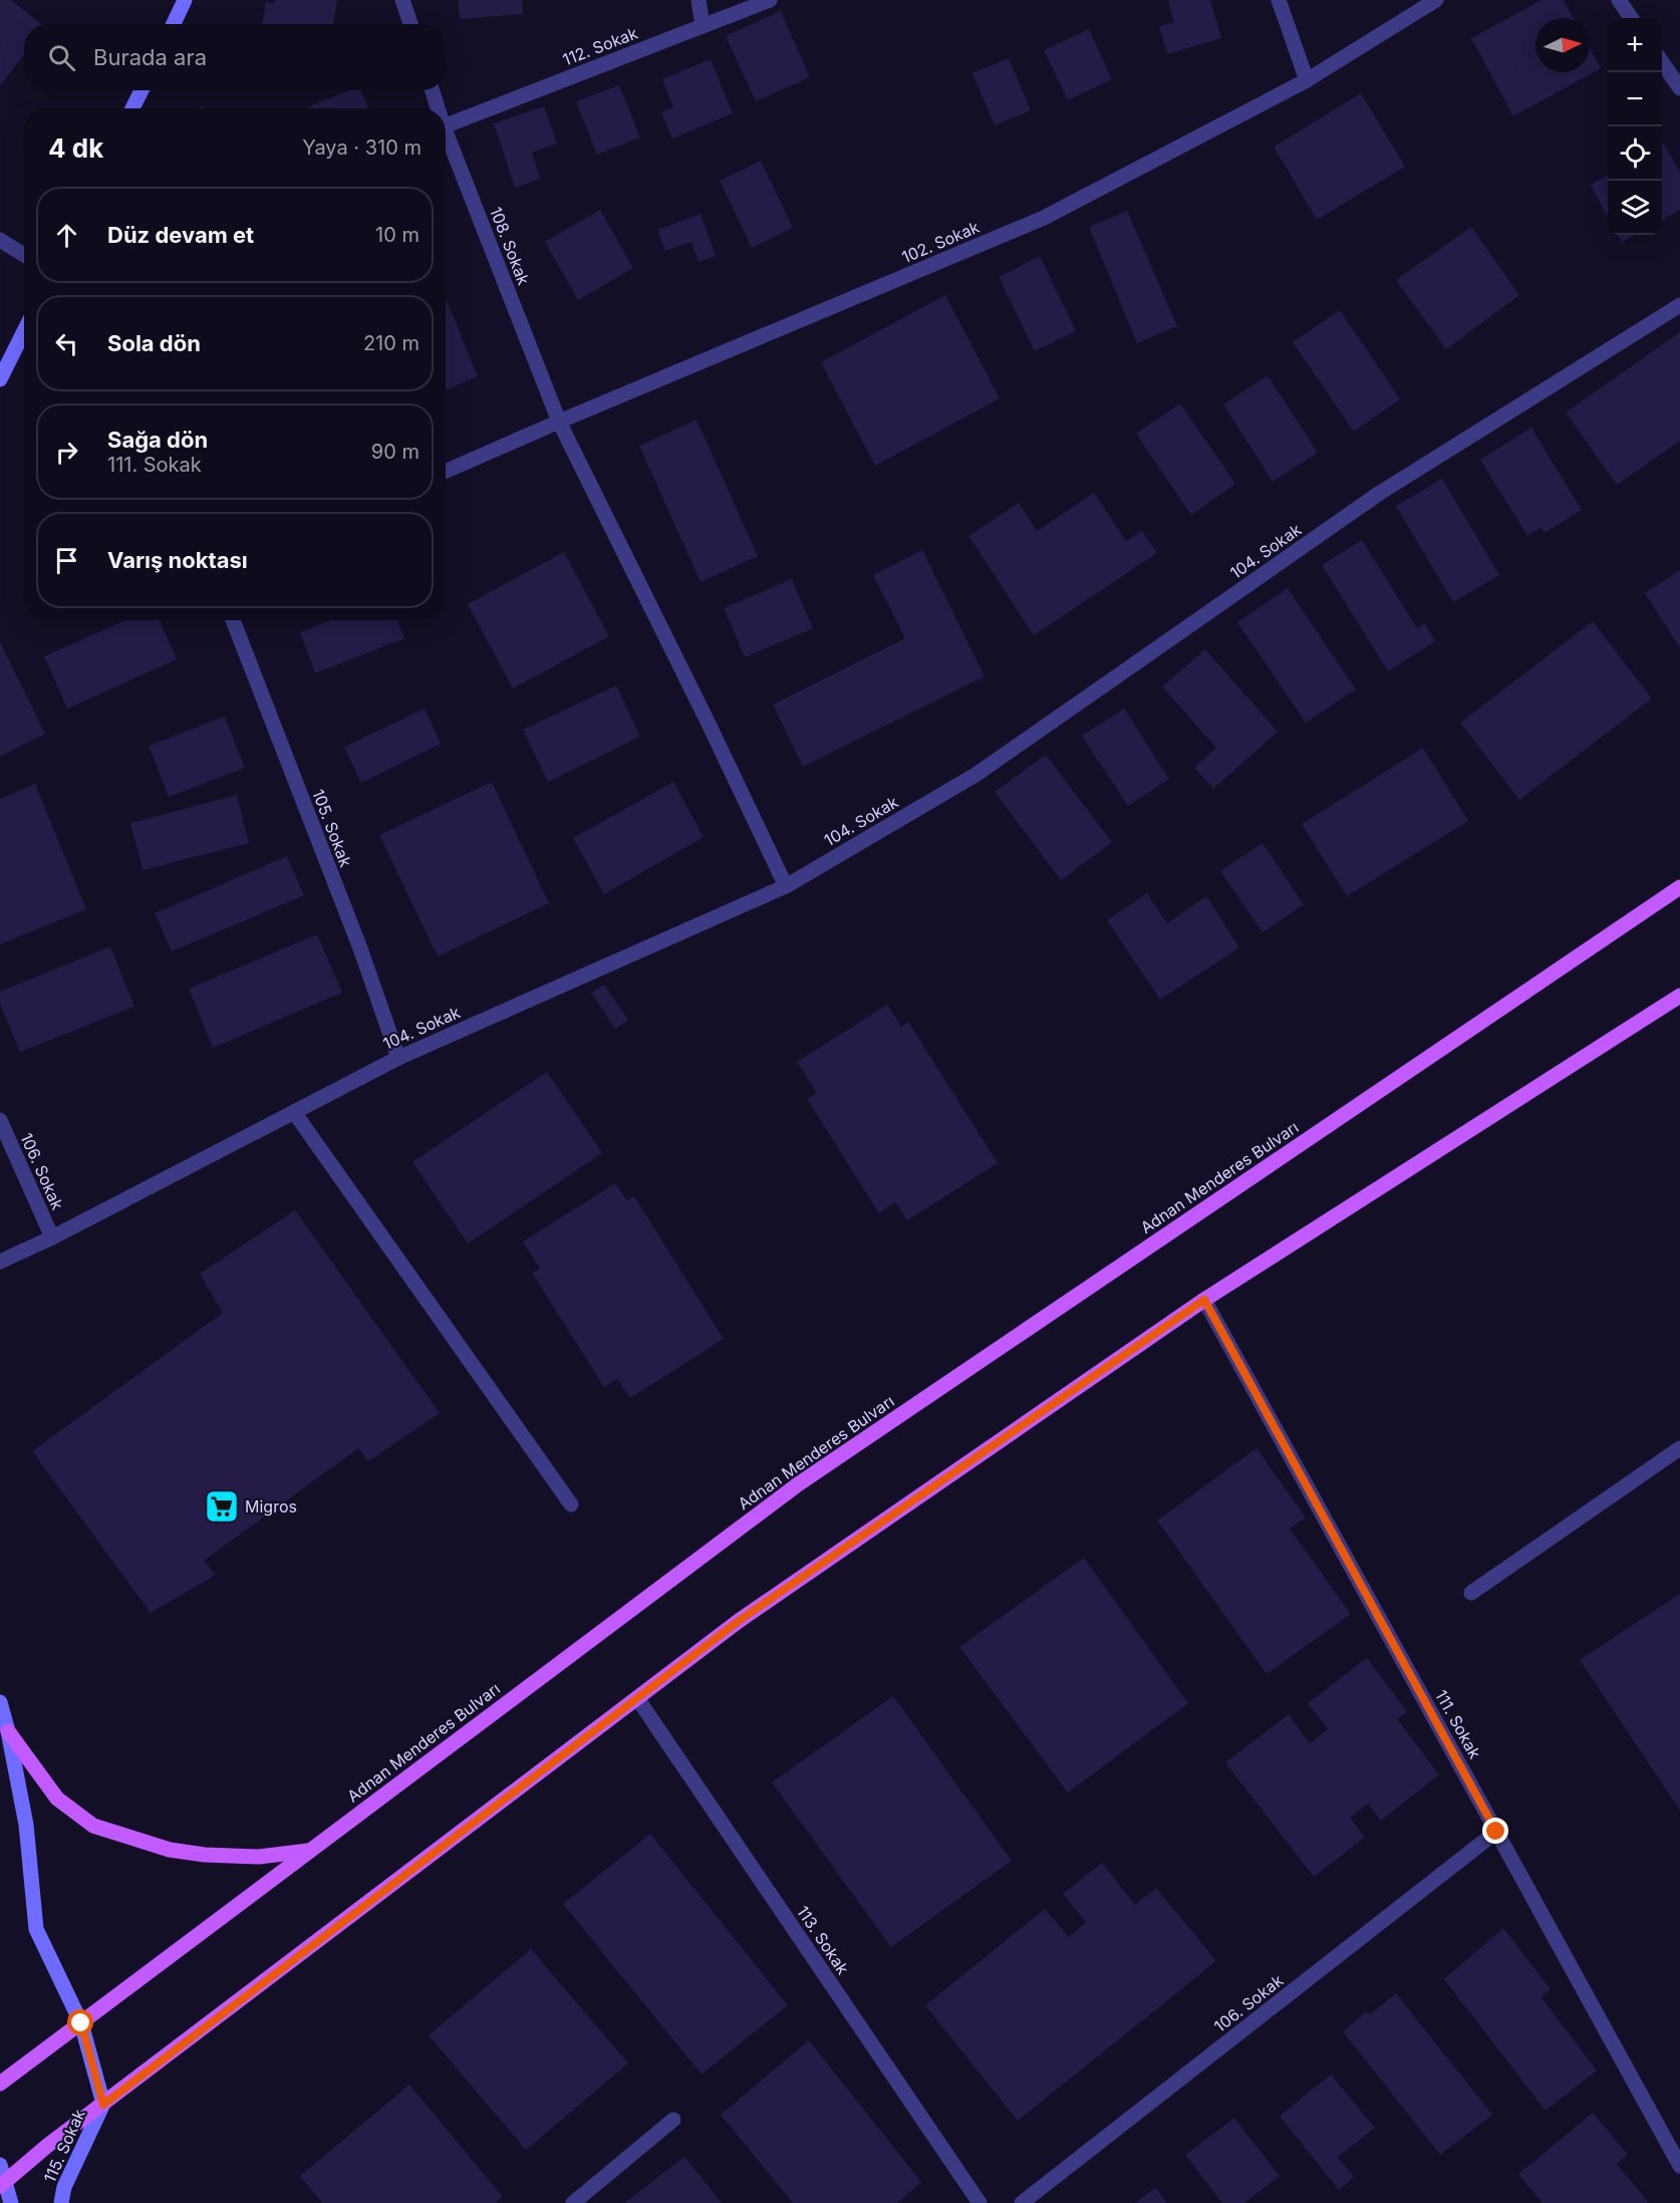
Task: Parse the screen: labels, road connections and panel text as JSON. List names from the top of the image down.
{
  "streets": {
    "main road": ["Adnan Menderes Bulvarı", "115. Sokak"],
    "street": [
      "112. Sokak",
      "102. Sokak",
      "108. Sokak",
      "104. Sokak",
      "105. Sokak",
      "106. Sokak",
      "111. Sokak",
      "113. Sokak"
    ]
  },
  "crossings": [
    ["102. Sokak", "108. Sokak"],
    ["108. Sokak", "104. Sokak"],
    ["104. Sokak", "105. Sokak"],
    ["104. Sokak", "106. Sokak"],
    ["106. Sokak", "111. Sokak"]
  ],
  "places": {
    "supermarket": ["Migros"]
  },
  "north": "right",
  "page": {
    "map_buttons": ["+", "−"],
    "search": "Burada ara",
    "heading": ["4 dk", "Yaya · 310 m"],
    "list": [
      ["Düz devam et", "10 m"],
      ["Sola dön", "210 m"],
      ["Sağa dön", "111. Sokak", "90 m"],
      "Varış noktası"
    ]
  }
}
